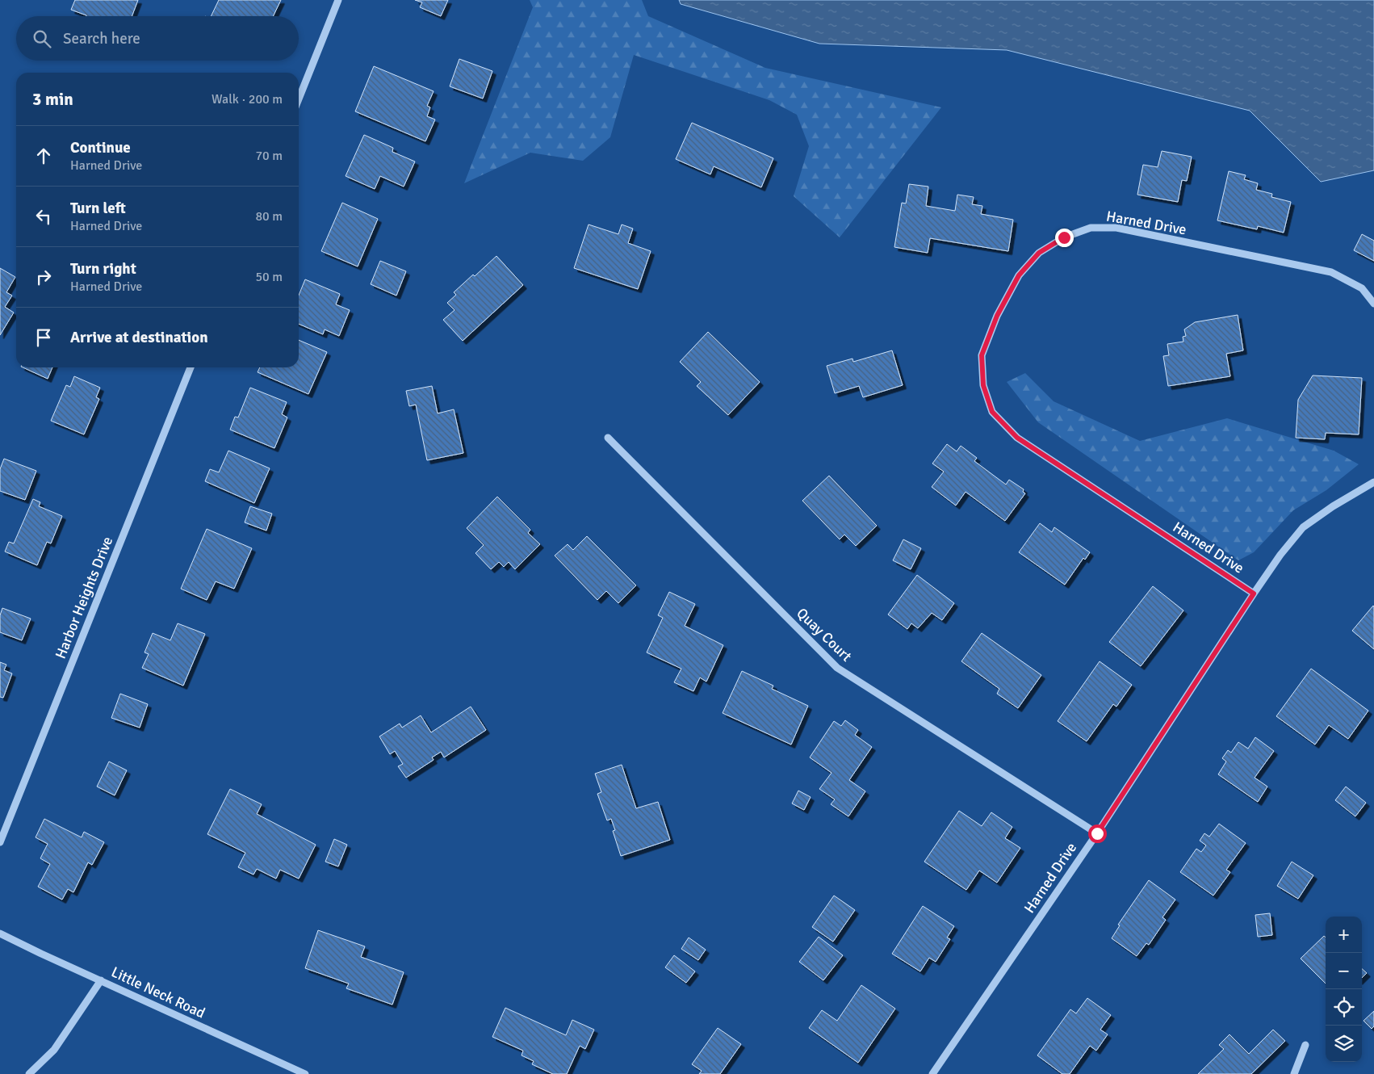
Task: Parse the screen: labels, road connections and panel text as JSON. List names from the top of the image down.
{
  "streets": {
    "street": [
      "Harned Drive",
      "Harbor Heights Drive",
      "Quay Court",
      "Little Neck Road"
    ]
  },
  "crossings": [
    ["Harned Drive", "Quay Court"]
  ],
  "page": {
    "search": "Search here",
    "heading": ["3 min", "Walk · 200 m"],
    "list": [
      ["Continue", "Harned Drive", "70 m"],
      ["Turn left", "Harned Drive", "80 m"],
      ["Turn right", "Harned Drive", "50 m"],
      "Arrive at destination"
    ],
    "map_buttons": ["+", "−"]
  }
}
